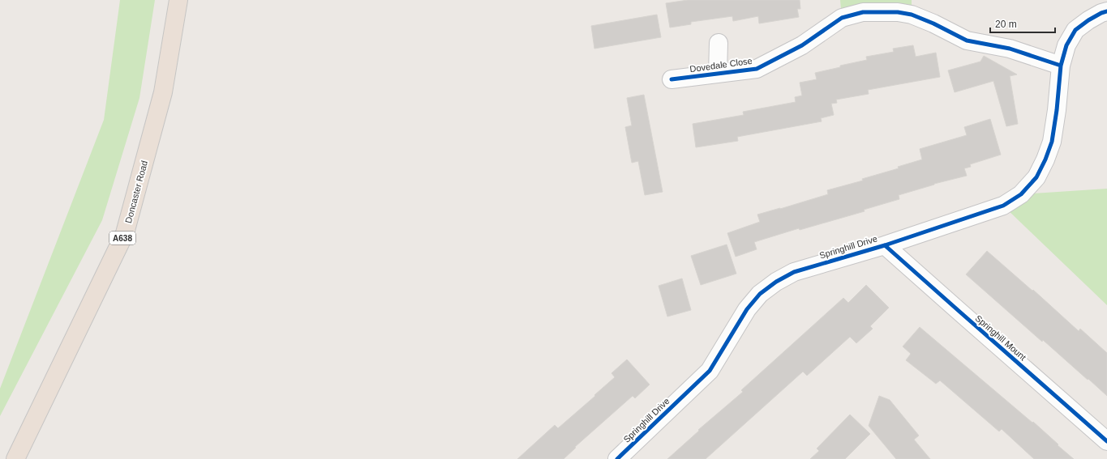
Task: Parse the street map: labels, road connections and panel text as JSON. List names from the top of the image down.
{
  "streets": {
    "highway": ["Doncaster Road", "A638"],
    "street": ["Dovedale Close", "Springhill Drive", "Springhill Mount"]
  },
  "crossings": [
    ["Dovedale Close", "Springhill Drive"],
    ["Springhill Drive", "Springhill Mount"]
  ],
  "scale_bar": "20 m"
}
